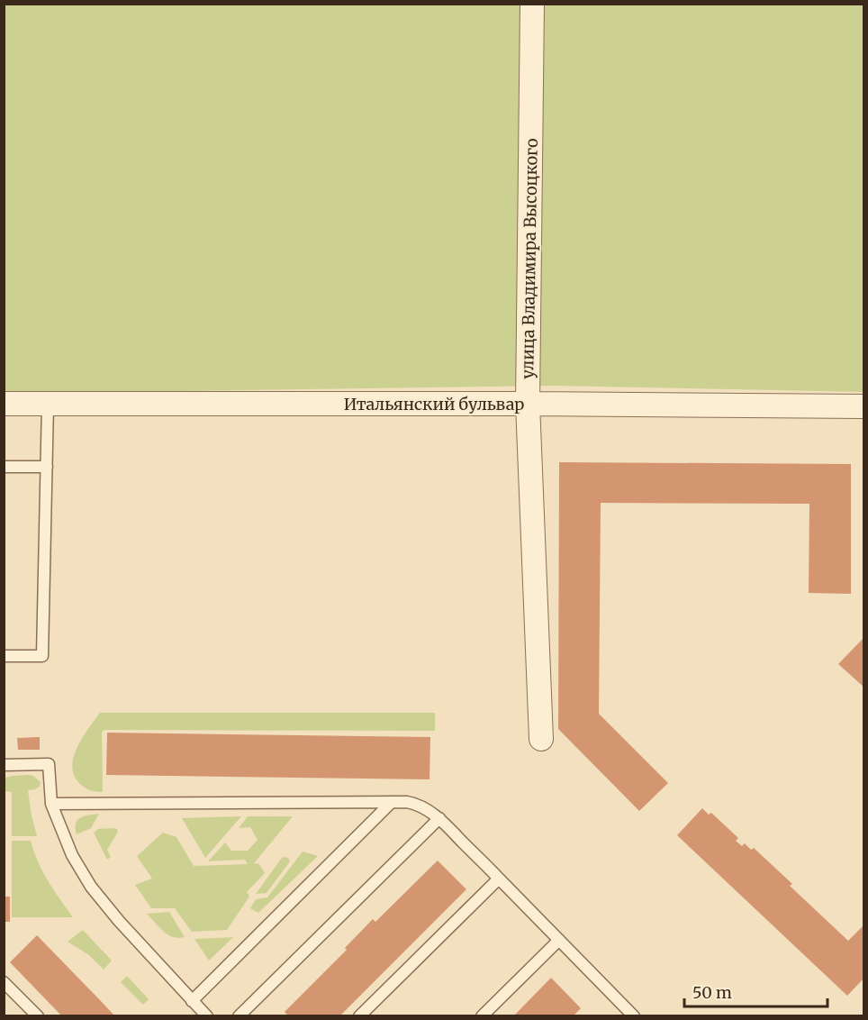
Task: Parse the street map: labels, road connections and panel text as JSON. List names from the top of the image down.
{
  "streets": {
    "street": ["улица Владимира Высоцкого", "Итальянский бульвар"]
  },
  "crossings": [
    ["улица Владимира Высоцкого", "Итальянский бульвар"]
  ],
  "scale_bar": "50 m"
}
